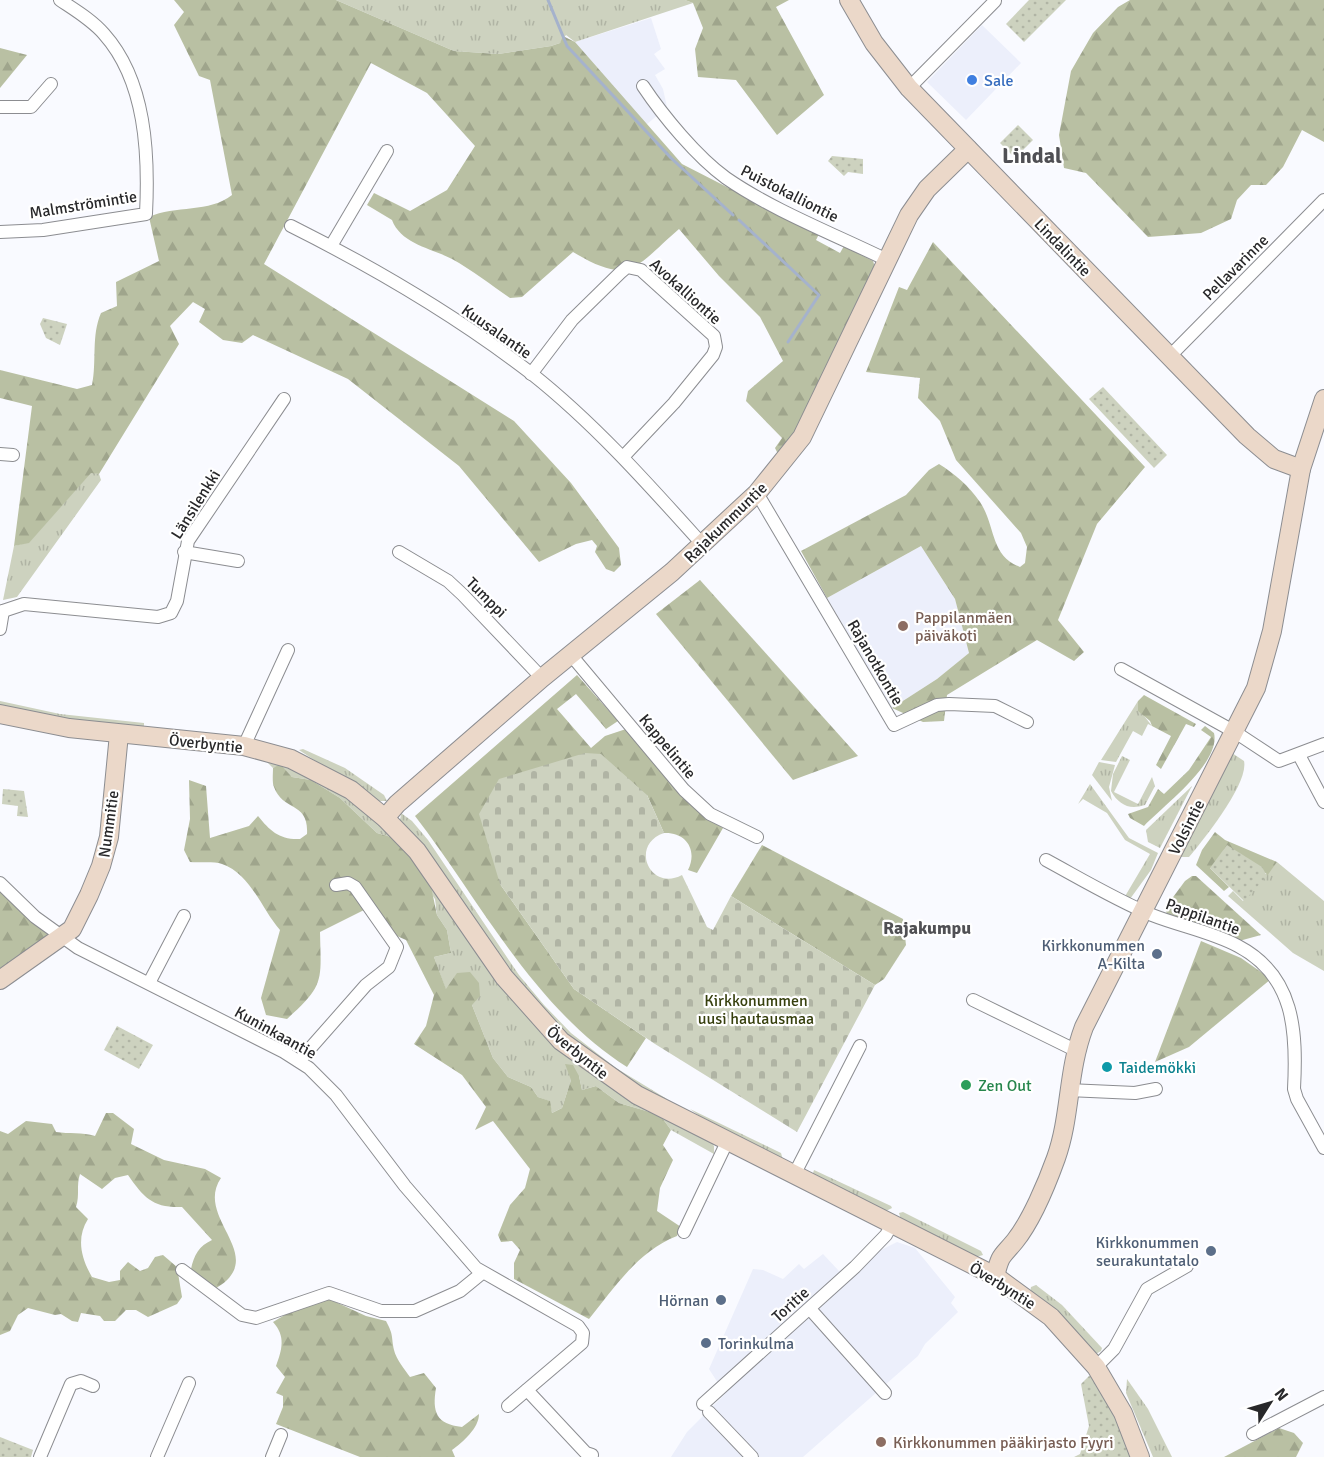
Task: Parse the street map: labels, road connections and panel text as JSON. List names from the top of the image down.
{
  "streets": {
    "street": [
      "Puistokalliontie",
      "Malmströmintie",
      "Lindalintie",
      "Pellavarinne",
      "Avokalliontie",
      "Kuusalantie",
      "Länsilenkki",
      "Rajakummuntie",
      "Tumppi",
      "Rajanotkontie",
      "Överbyntie",
      "Kappelintie",
      "Nummitie",
      "Volsintie",
      "Pappilantie",
      "Kuninkaantie",
      "Toritie"
    ]
  },
  "crossings": [
    ["Puistokalliontie", "Rajakummuntie"],
    ["Lindalintie", "Pellavarinne"],
    ["Lindalintie", "Rajakummuntie"],
    ["Lindalintie", "Volsintie"],
    ["Avokalliontie", "Kuusalantie"],
    ["Kuusalantie", "Rajakummuntie"],
    ["Rajakummuntie", "Tumppi"],
    ["Rajakummuntie", "Rajanotkontie"],
    ["Rajakummuntie", "Överbyntie"],
    ["Rajakummuntie", "Kappelintie"],
    ["Överbyntie", "Nummitie"],
    ["Överbyntie", "Volsintie"],
    ["Överbyntie", "Toritie"],
    ["Nummitie", "Kuninkaantie"],
    ["Volsintie", "Pappilantie"]
  ],
  "districts": ["Lindal", "Rajakumpu"],
  "parks": ["Kirkkonummen uusi hautausmaa"],
  "places": [
    "Sale",
    "Pappilanmäen päiväkoti",
    "Kirkkonummen A-Kilta",
    "Taidemökki",
    "Zen Out",
    "Kirkkonummen seurakuntatalo",
    "Hörnan",
    "Torinkulma",
    "Kirkkonummen pääkirjasto Fyyri"
  ],
  "north": "top right"
}
